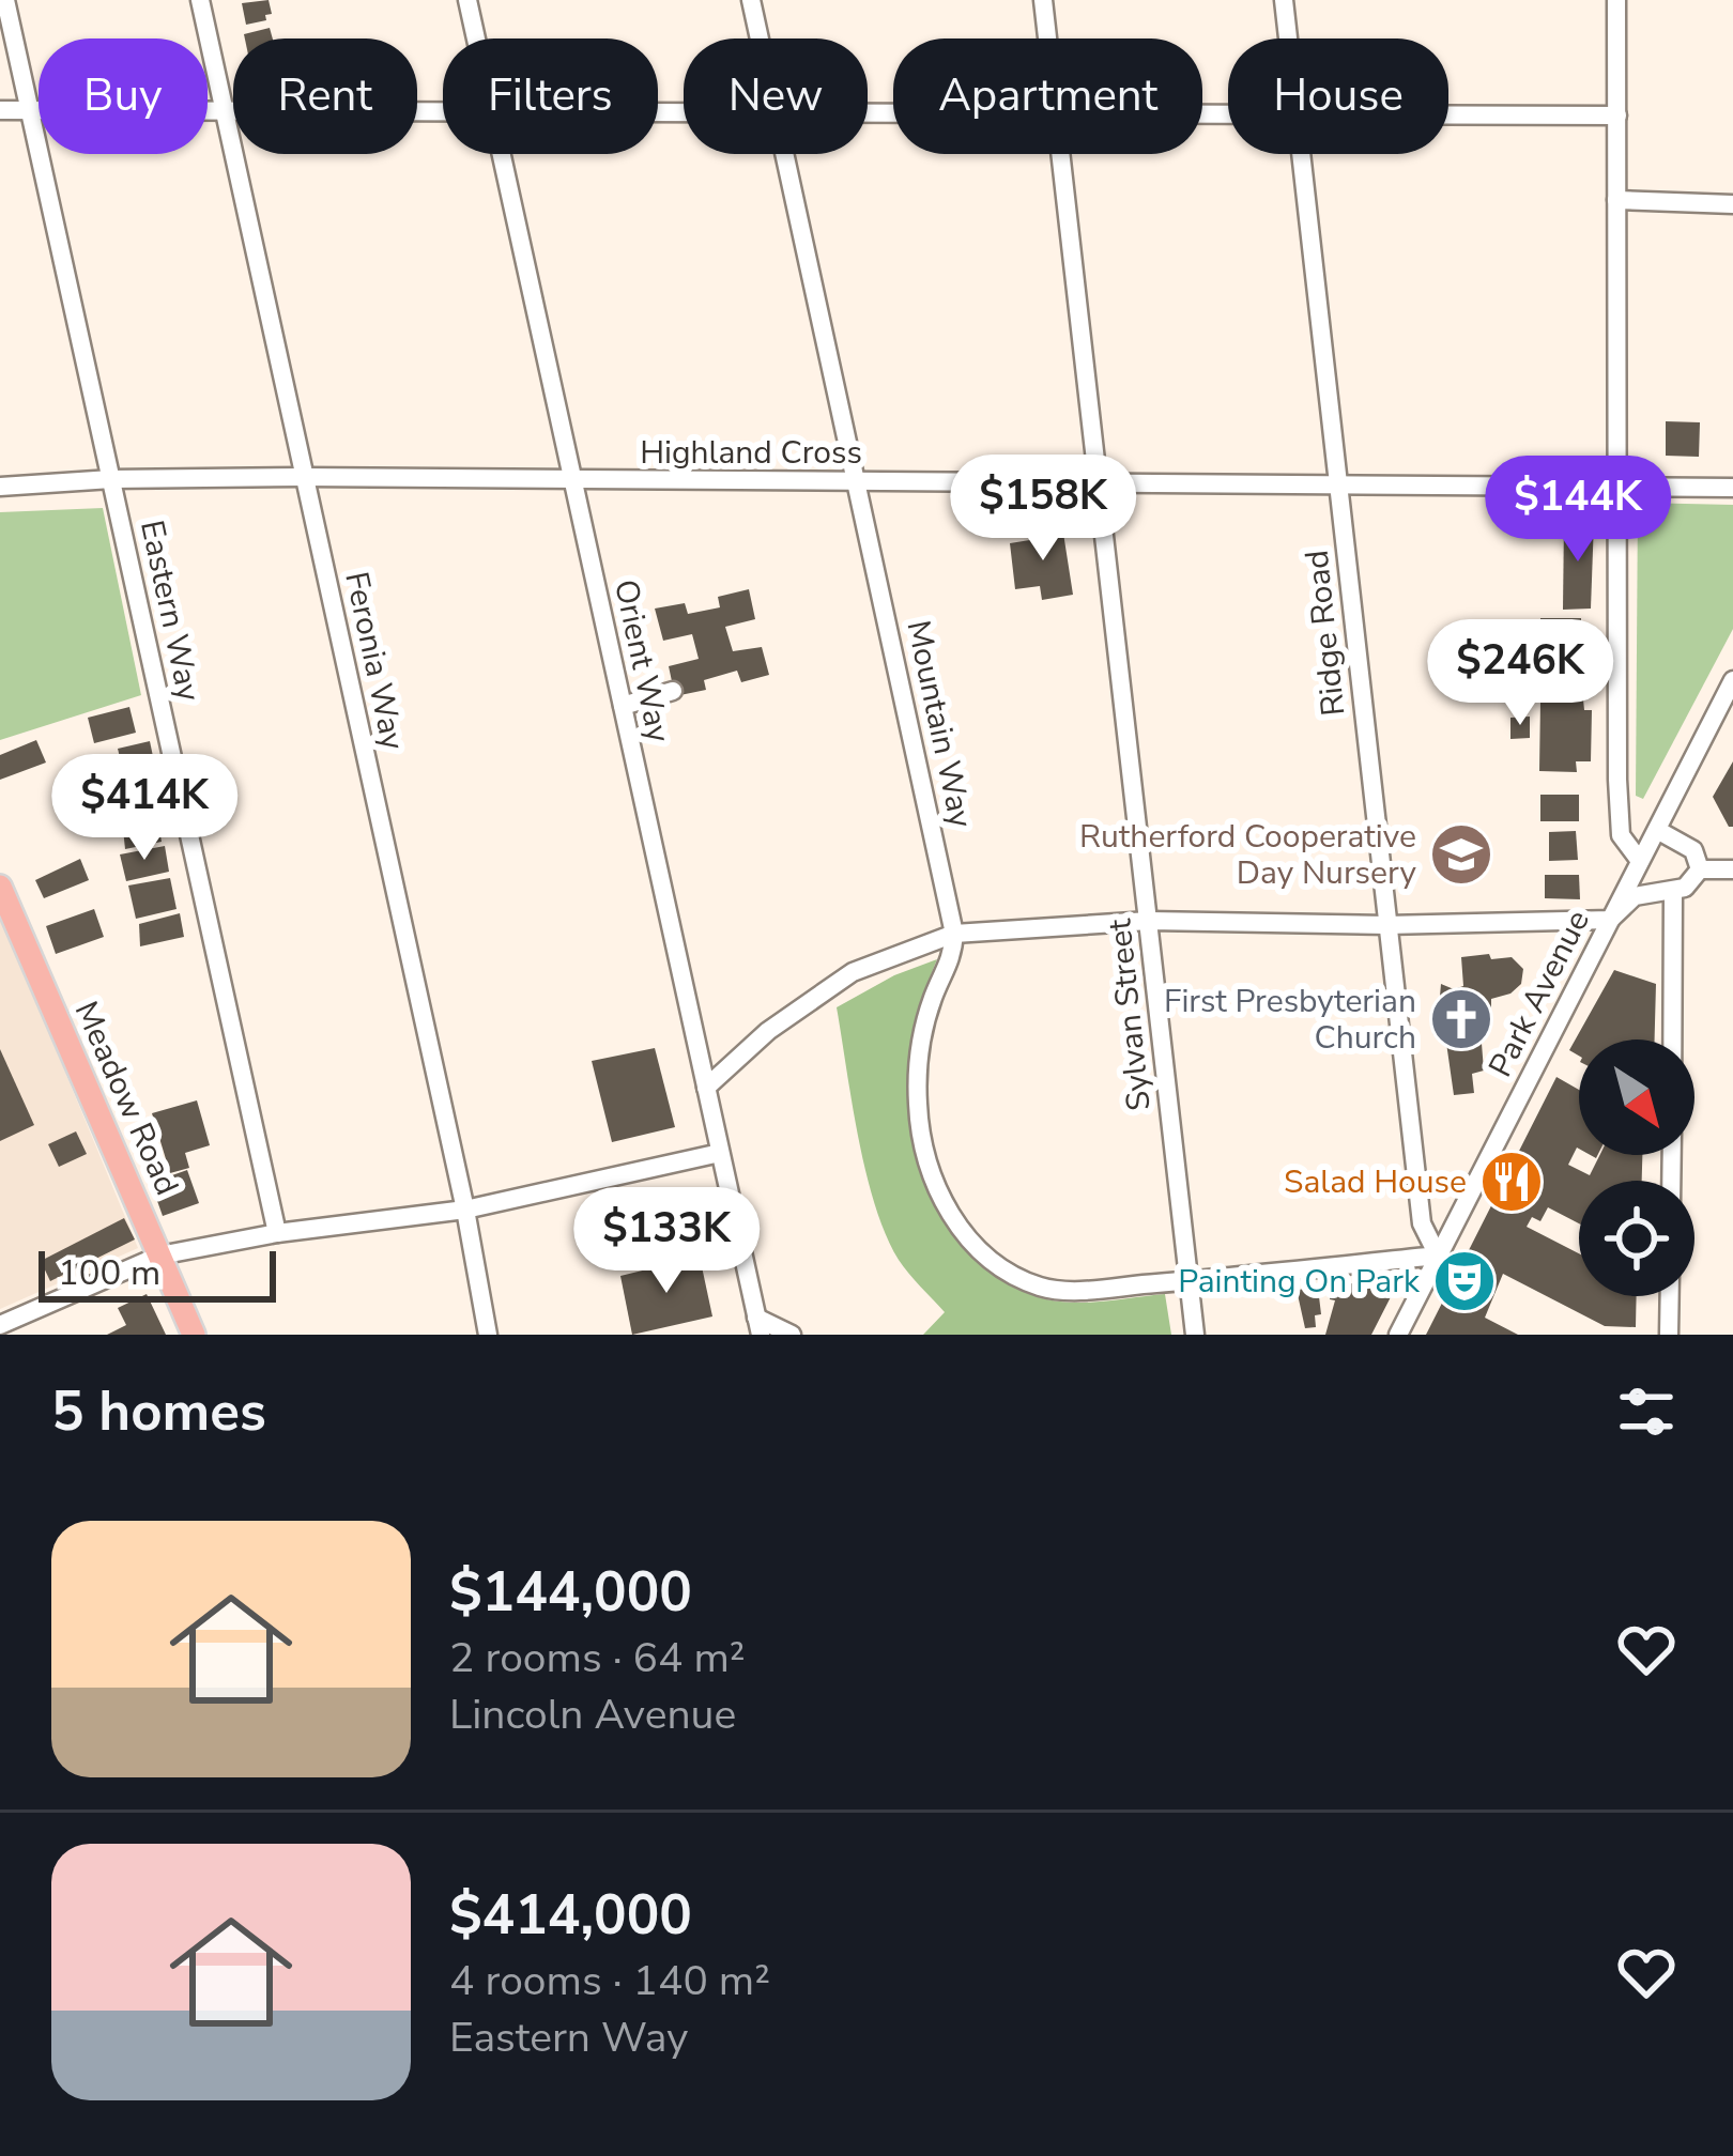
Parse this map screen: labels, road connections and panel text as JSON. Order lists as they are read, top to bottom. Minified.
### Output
{"streets":{"main road":["Meadow Road"],"street":["Highland Cross","Eastern Way","Ridge Road","Feronia Way","Orient Way","Mountain Way","Park Avenue","Sylvan Street"]},"crossings":[["Highland Cross","Eastern Way"],["Highland Cross","Ridge Road"],["Highland Cross","Feronia Way"],["Highland Cross","Orient Way"],["Highland Cross","Mountain Way"],["Highland Cross","Sylvan Street"],["Ridge Road","Park Avenue"]],"places":{"school or university":["Rutherford Cooperative Day Nursery"],"church":["First Presbyterian Church"],"restaurant":["Salad House"],"theatre":["Painting On Park"]},"scale_bar":"100 m","north":"bottom right","page":{"chip":["Buy","Rent","Filters","New","Apartment","House"],"price":["$158K","$144K","$246K","$414K","$133K"],"scale":"100 m","heading":"5 homes","list":[{"name":"$144,000","note":"2 rooms · 64 m² · Lincoln Avenue"},{"name":"$414,000","note":"4 rooms · 140 m² · Eastern Way"}]}}
